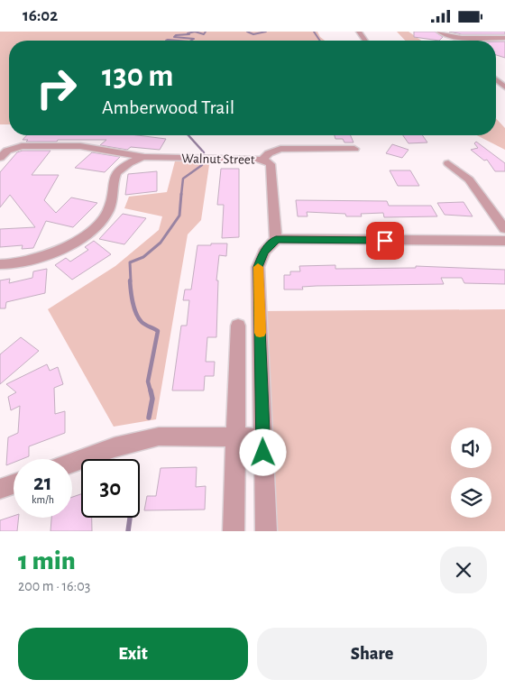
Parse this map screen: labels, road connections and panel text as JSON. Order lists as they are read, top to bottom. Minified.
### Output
{"streets":{"street":["Walnut Street"]},"page":{"status":"16:02","turn":["130 m","Amberwood Trail"],"speed":"21 km/h","limit":"30","heading":["1 min","200 m · 16:03"],"buttons":["Exit","Share"]}}
